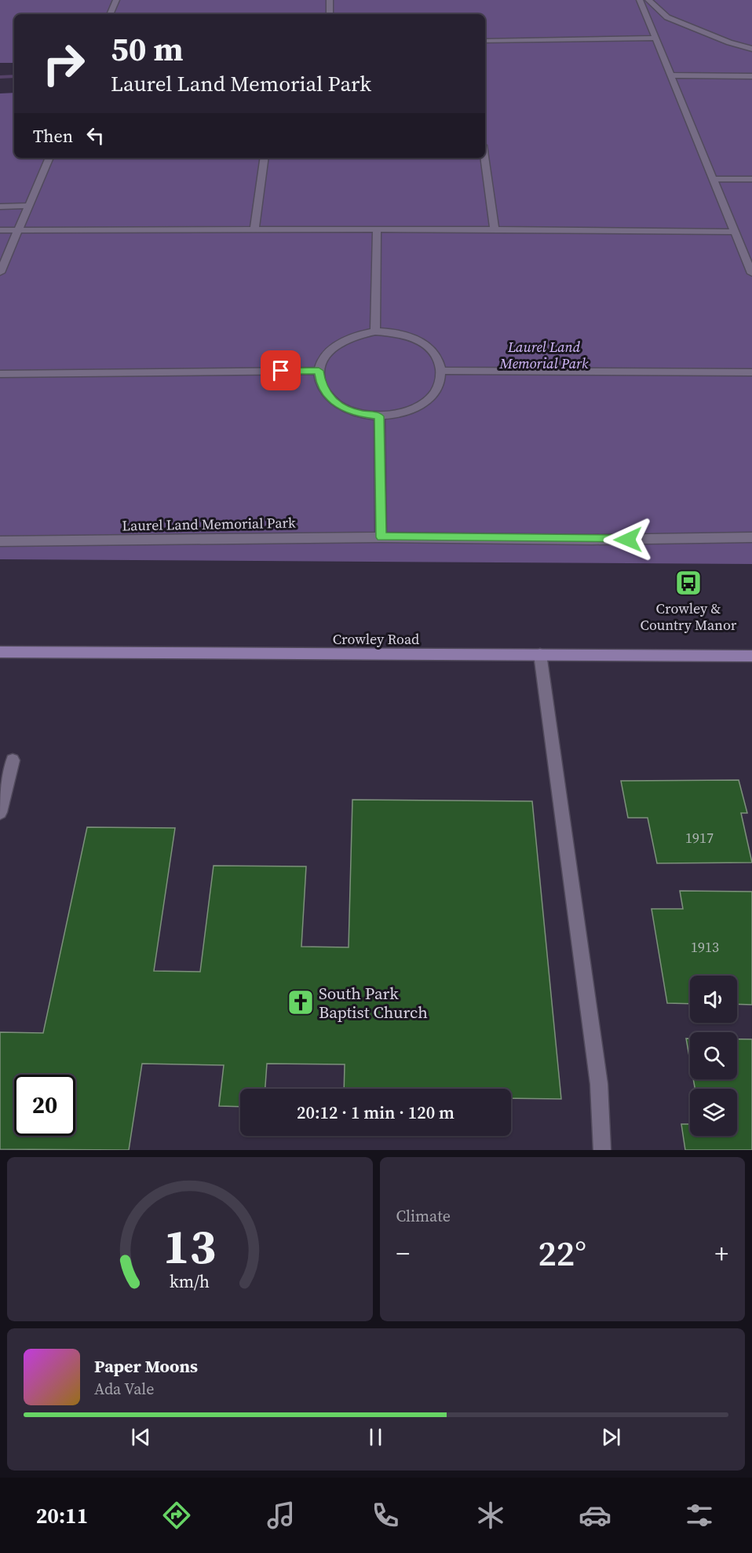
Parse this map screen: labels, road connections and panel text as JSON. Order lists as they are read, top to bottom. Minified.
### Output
{"streets":{"main road":["Crowley Road"],"lane":["Laurel Land Memorial Park"]},"parks":["Laurel Land Memorial Park"],"places":{"bus stop":["Crowley & Country Manor"],"church":["South Park Baptist Church"]},"house_numbers":["1917","1913"],"page":{"turn":["50 m","Laurel Land Memorial Park"],"then":"Then","limit":"20","trip":"20:12 · 1 min · 120 m","tile":"Climate","heat":["−","22°","+"],"song":["Paper Moons","Ada Vale"],"tabs":"20:11","gauge":["13","km/h"]}}
